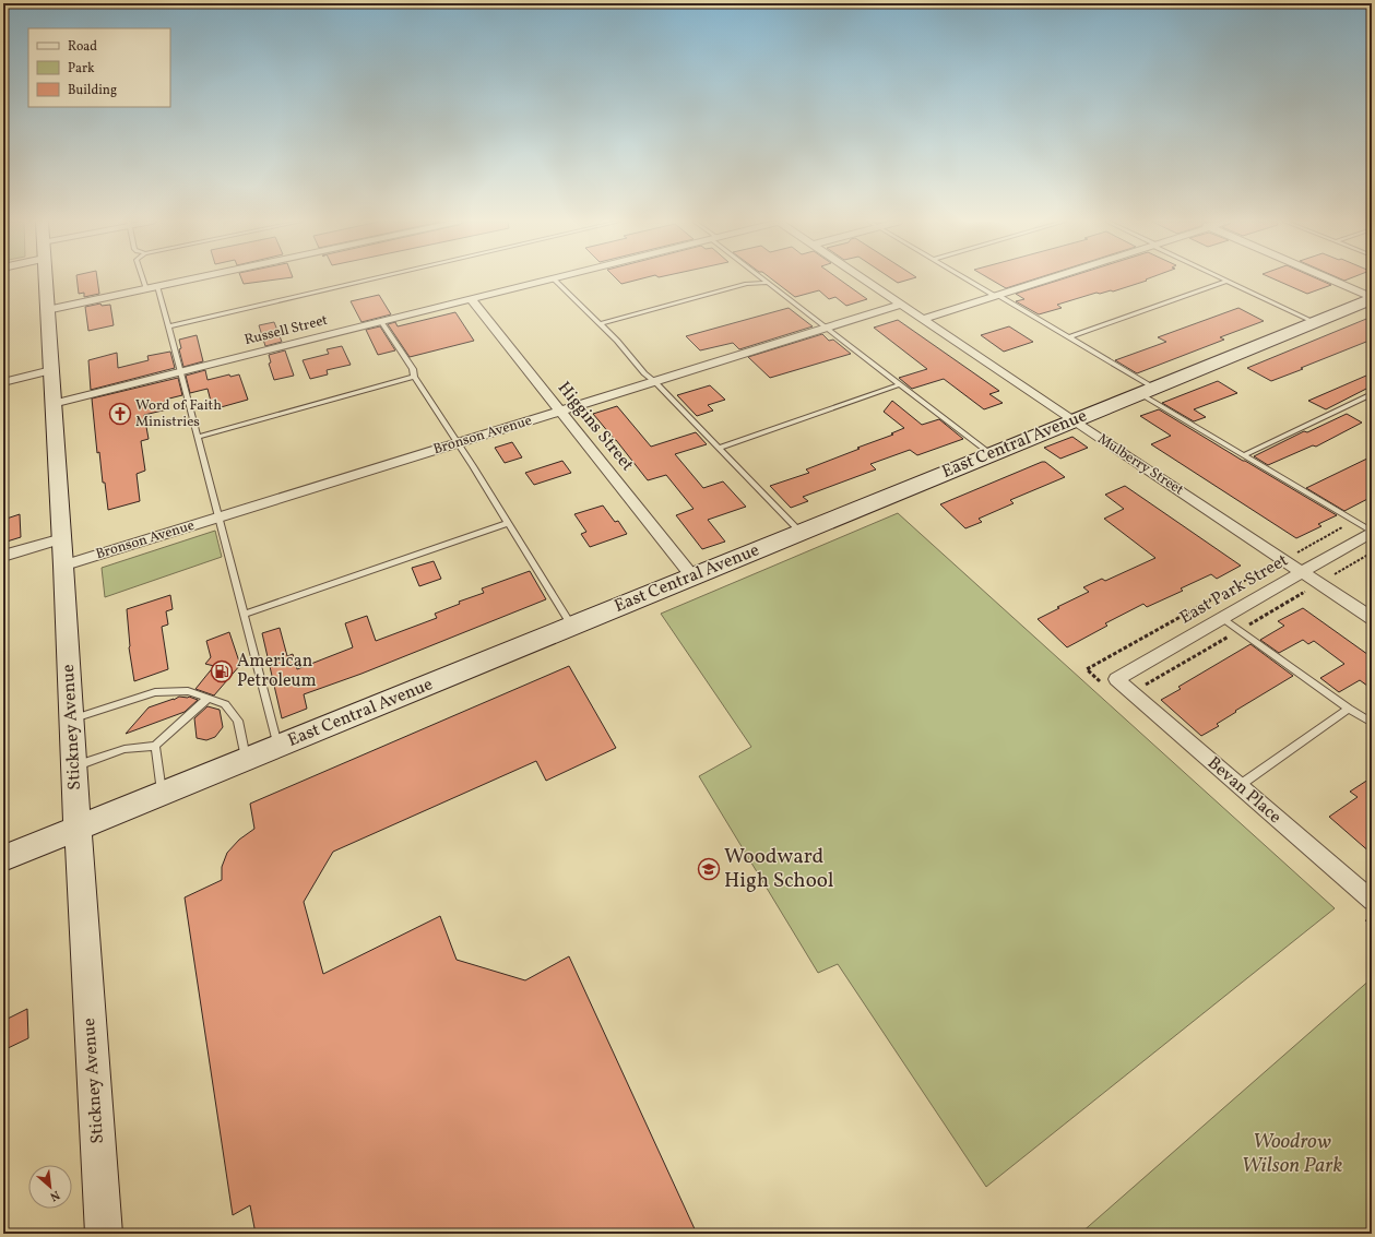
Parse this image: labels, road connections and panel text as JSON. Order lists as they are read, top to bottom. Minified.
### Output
{"streets":{"street":["Russell Street","Higgins Street","Bronson Avenue","East Central Avenue","Mulberry Street","East Park Street","Stickney Avenue","Bevan Place"]},"crossings":[["Russell Street","Higgins Street"],["Russell Street","Stickney Avenue"],["Higgins Street","Bronson Avenue"],["Higgins Street","East Central Avenue"],["Bronson Avenue","Mulberry Street"],["Bronson Avenue","Stickney Avenue"],["East Central Avenue","Mulberry Street"],["East Central Avenue","Stickney Avenue"],["Mulberry Street","East Park Street"],["East Park Street","Bevan Place"]],"parks":["Woodrow Wilson Park"],"places":{"church":["Word of Faith Ministries"],"fuel station":["American Petroleum"],"school or university":["Woodward High School"]},"legend":["Road","Park","Building"],"north":"bottom right"}
